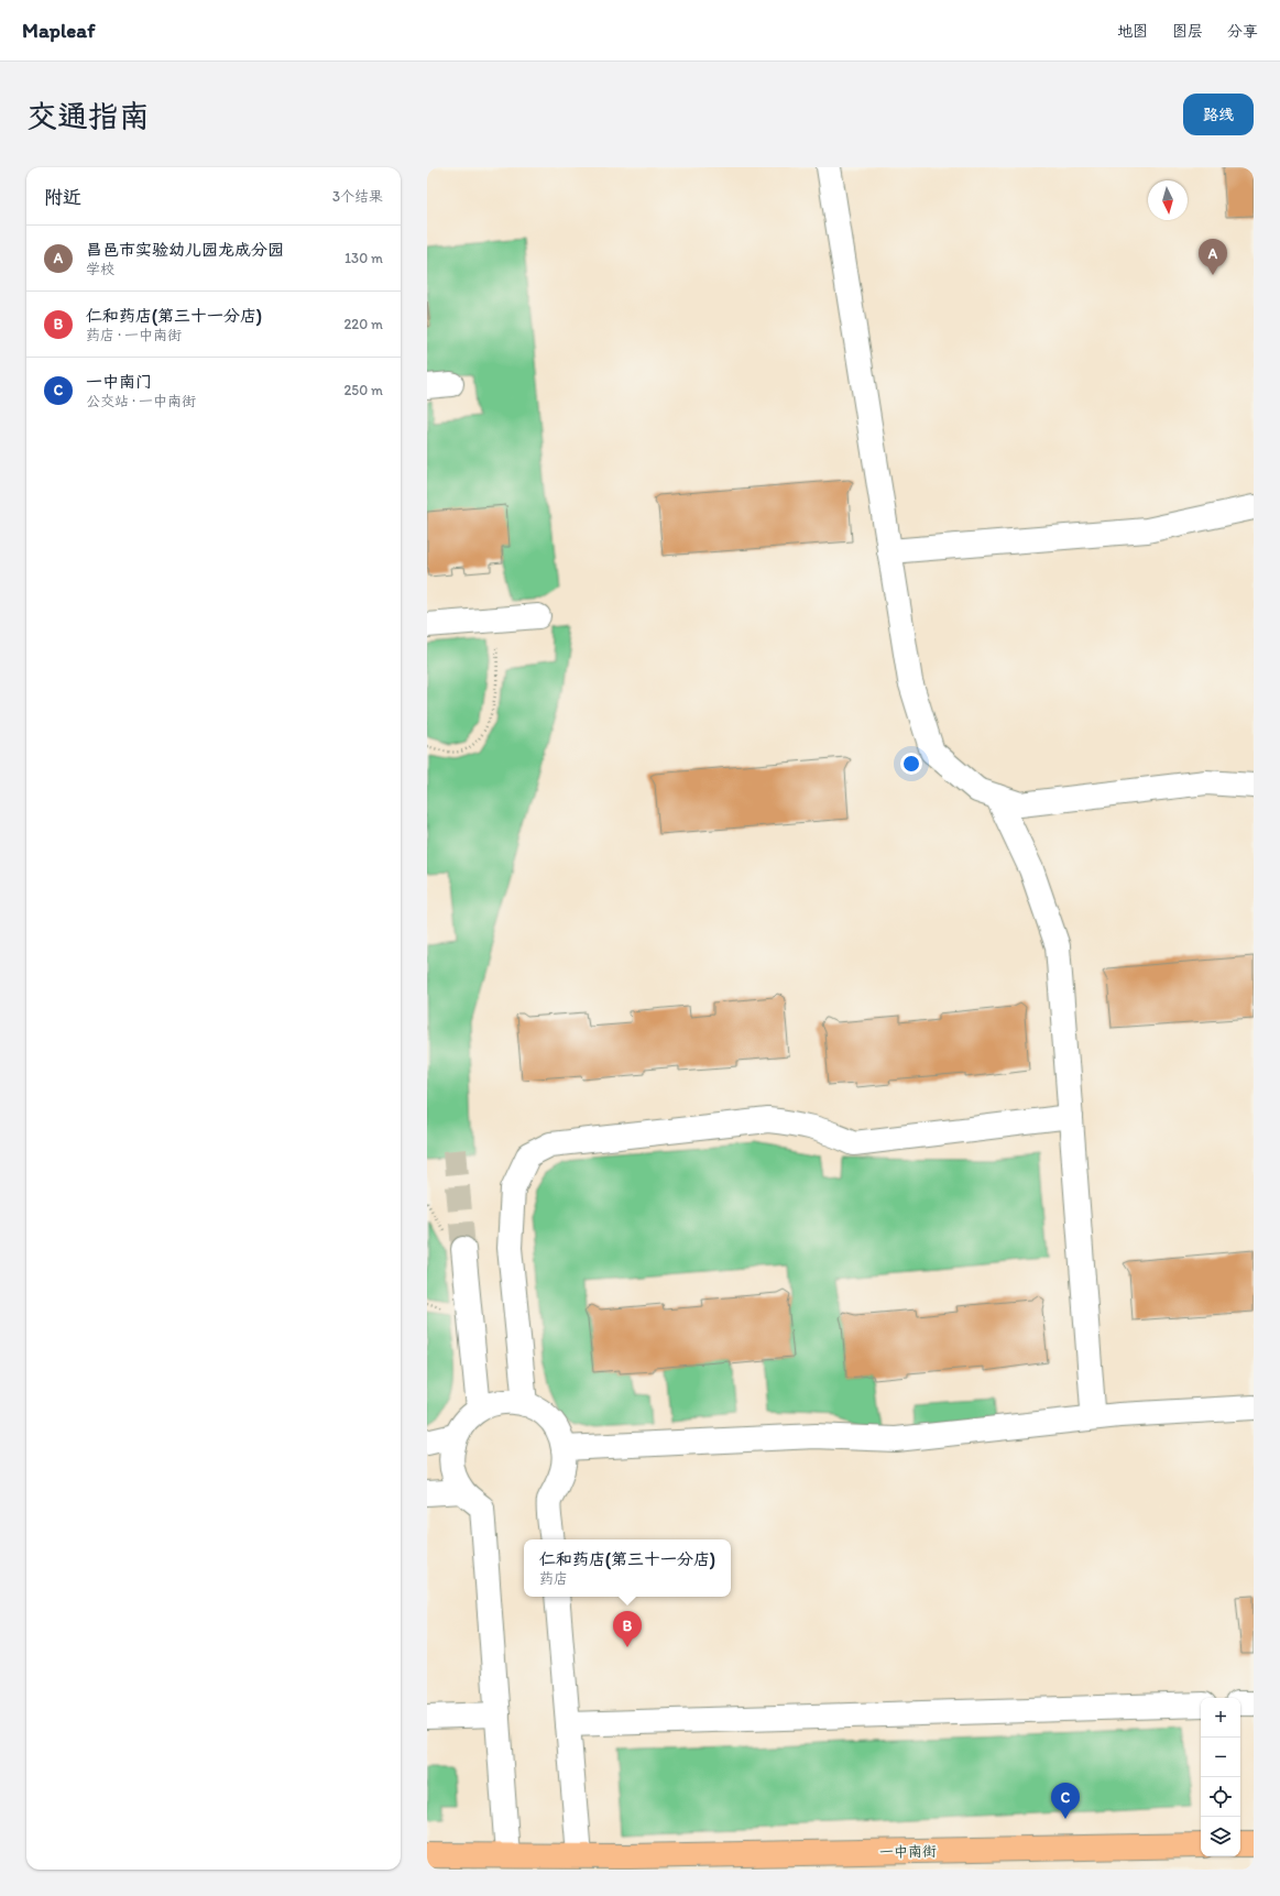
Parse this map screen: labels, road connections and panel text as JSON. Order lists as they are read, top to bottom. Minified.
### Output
{"streets":{"main road":["一中南街"]},"north":"bottom","page":{"header":"Mapleaf","nav":["地图","图层","分享"],"buttons":"路线","title":"交通指南","heading":["附近","3个结果"],"list":[{"mark":"A","name":"昌邑市实验幼儿园龙成分园","note":"学校","value":"130 m"},{"mark":"B","name":"仁和药店(第三十一分店)","note":"药店 · 一中南街","value":"220 m"},{"mark":"C","name":"一中南门","note":"公交站 · 一中南街","value":"250 m"}],"pins":["A","B","C"],"popup":["仁和药店(第三十一分店)","药店"],"map_buttons":["+","−"]}}
